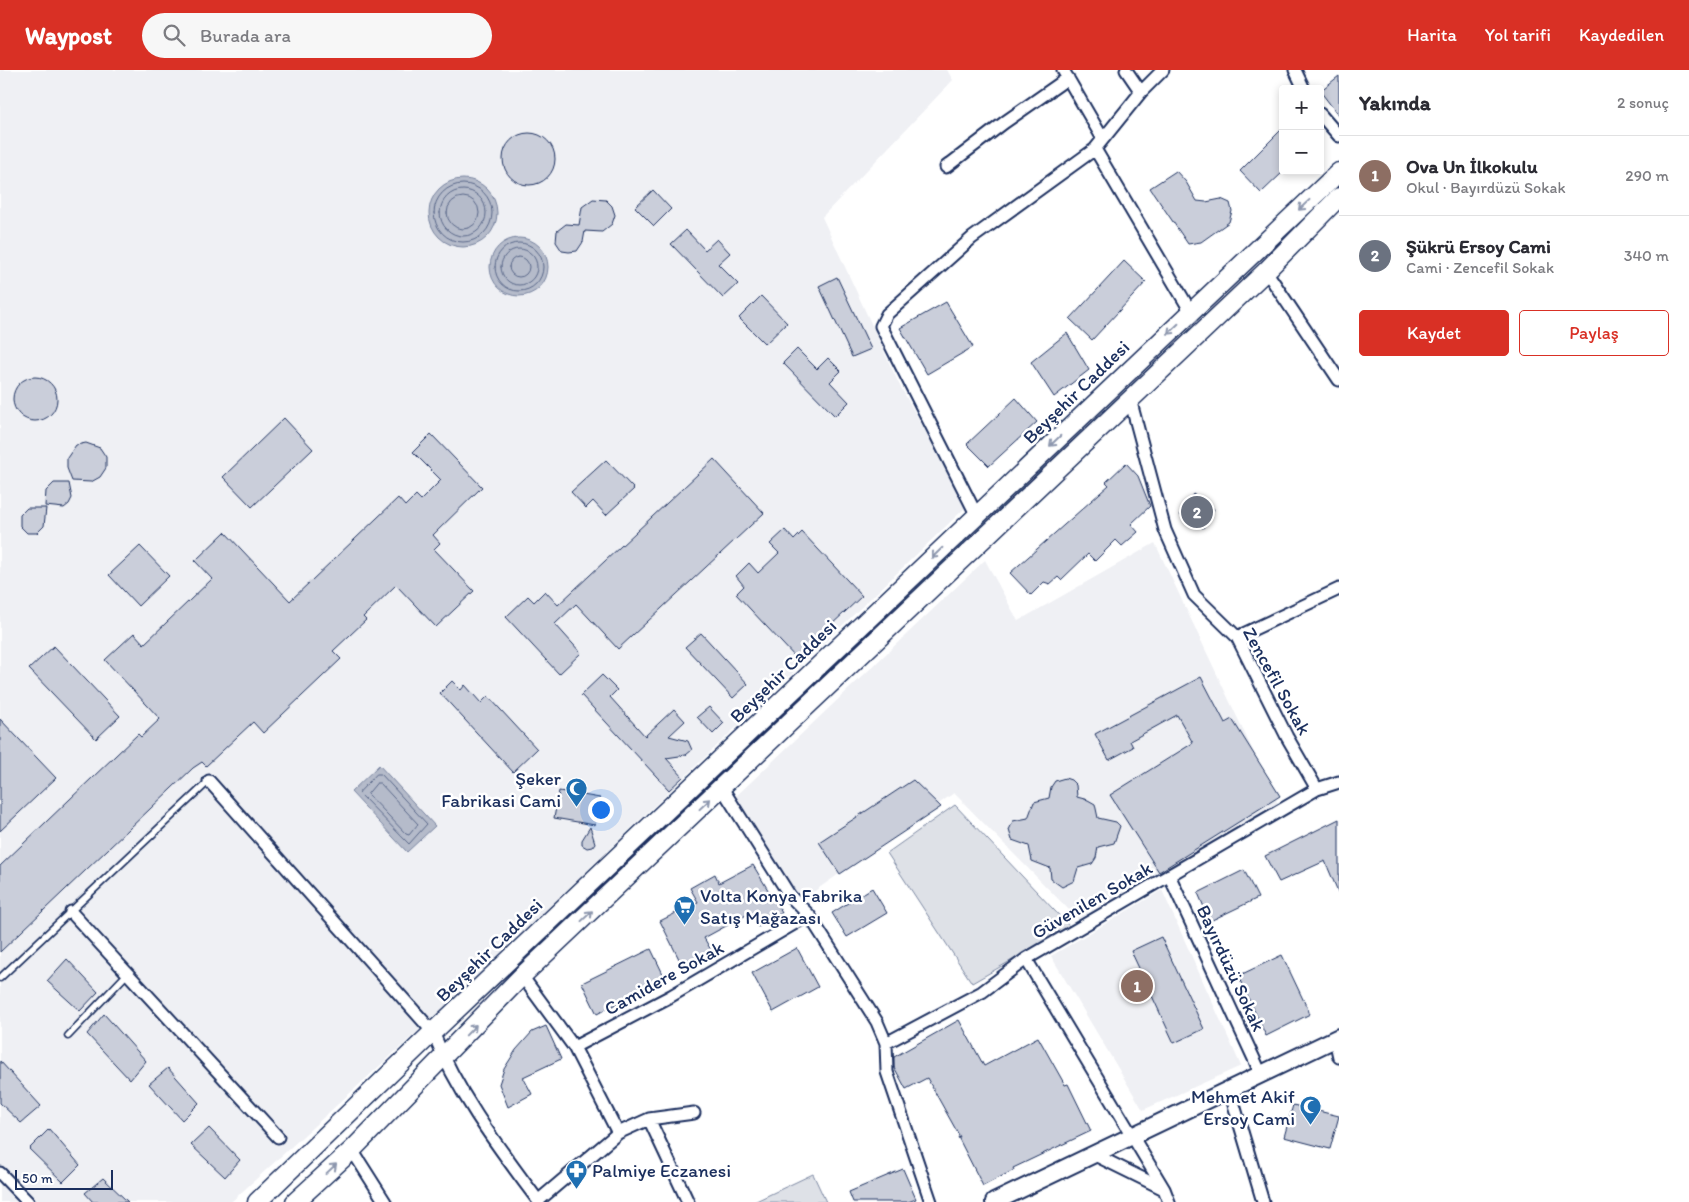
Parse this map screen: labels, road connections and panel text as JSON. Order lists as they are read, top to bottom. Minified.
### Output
{"streets":{"main road":["Beyşehir Caddesi"],"street":["Zencefil Sokak","Güvenilen Sokak","Bayırdüzü Sokak","Camidere Sokak"]},"crossings":[["Zencefil Sokak","Güvenilen Sokak"],["Güvenilen Sokak","Bayırdüzü Sokak"]],"places":{"mosque":["Şeker Fabrikasi Cami","Mehmet Akif Ersoy Cami"],"supermarket":["Volta Konya Fabrika Satış Mağazası"],"pharmacy":["Palmiye Eczanesi"]},"scale_bar":"50 m","page":{"header":"Waypost","search":"Burada ara","nav":["Harita","Yol tarifi","Kaydedilen"],"heading":["Yakında","2 sonuç"],"map_buttons":["+","−"],"list":[{"mark":"1","name":"Ova Un İlkokulu","note":"Okul · Bayırdüzü Sokak","value":"290 m"},{"mark":"2","name":"Şükrü Ersoy Cami","note":"Cami · Zencefil Sokak","value":"340 m"}],"buttons":["Kaydet","Paylaş"],"pins":["2","1"],"scale":"50 m"}}
